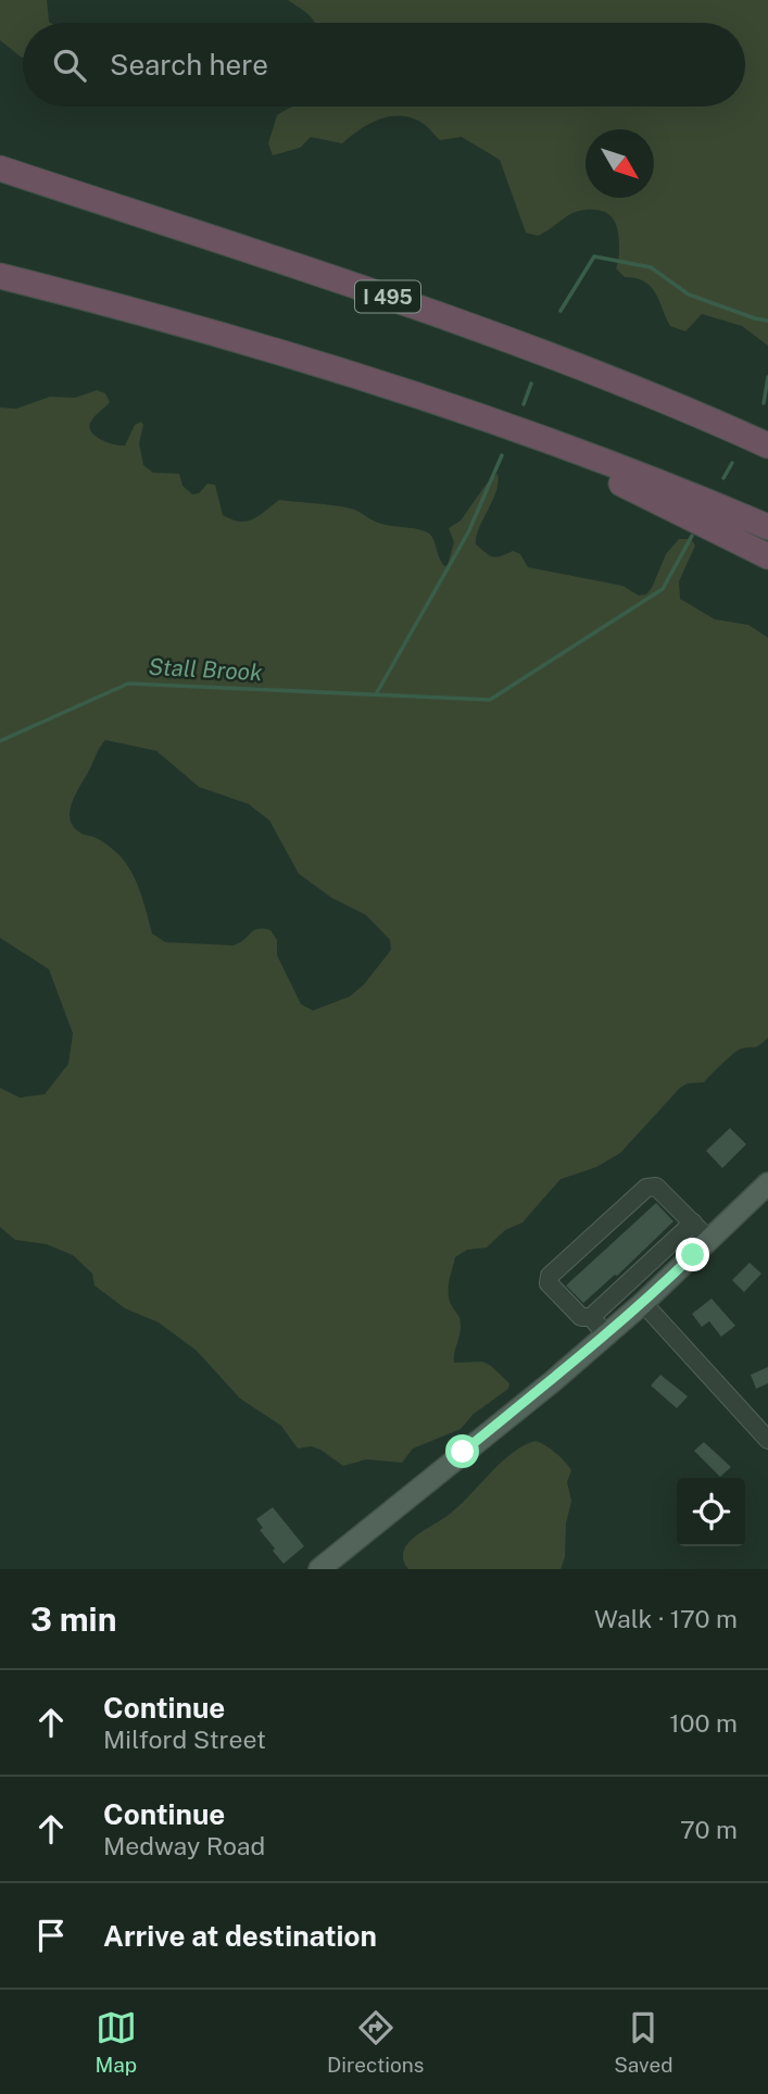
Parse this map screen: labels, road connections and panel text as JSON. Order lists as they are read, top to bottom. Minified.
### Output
{"streets":{"highway":["I 495"]},"water":["Stall Brook"],"north":"bottom right","page":{"search":"Search here","heading":["3 min","Walk · 170 m"],"list":[["Continue","Milford Street","100 m"],["Continue","Medway Road","70 m"],"Arrive at destination"],"nav":["Map","Directions","Saved"]}}
